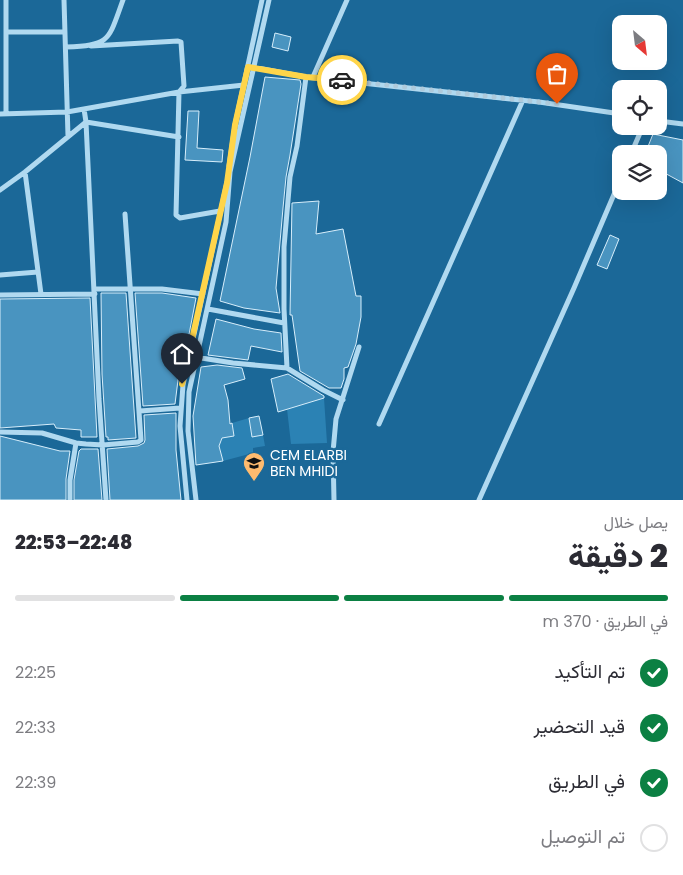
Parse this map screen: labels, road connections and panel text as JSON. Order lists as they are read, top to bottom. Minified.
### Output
{"places":{"school or university":["CEM ELARBI BEN MHIDI"]},"north":"bottom right","page":{"heading":["2 دقيقة","يصل خلال","22:48–22:53"],"bar":"في الطريق · 370 m","list":[["تم التأكيد","22:25"],["قيد التحضير","22:33"],["في الطريق","22:39"],"تم التوصيل"]}}
